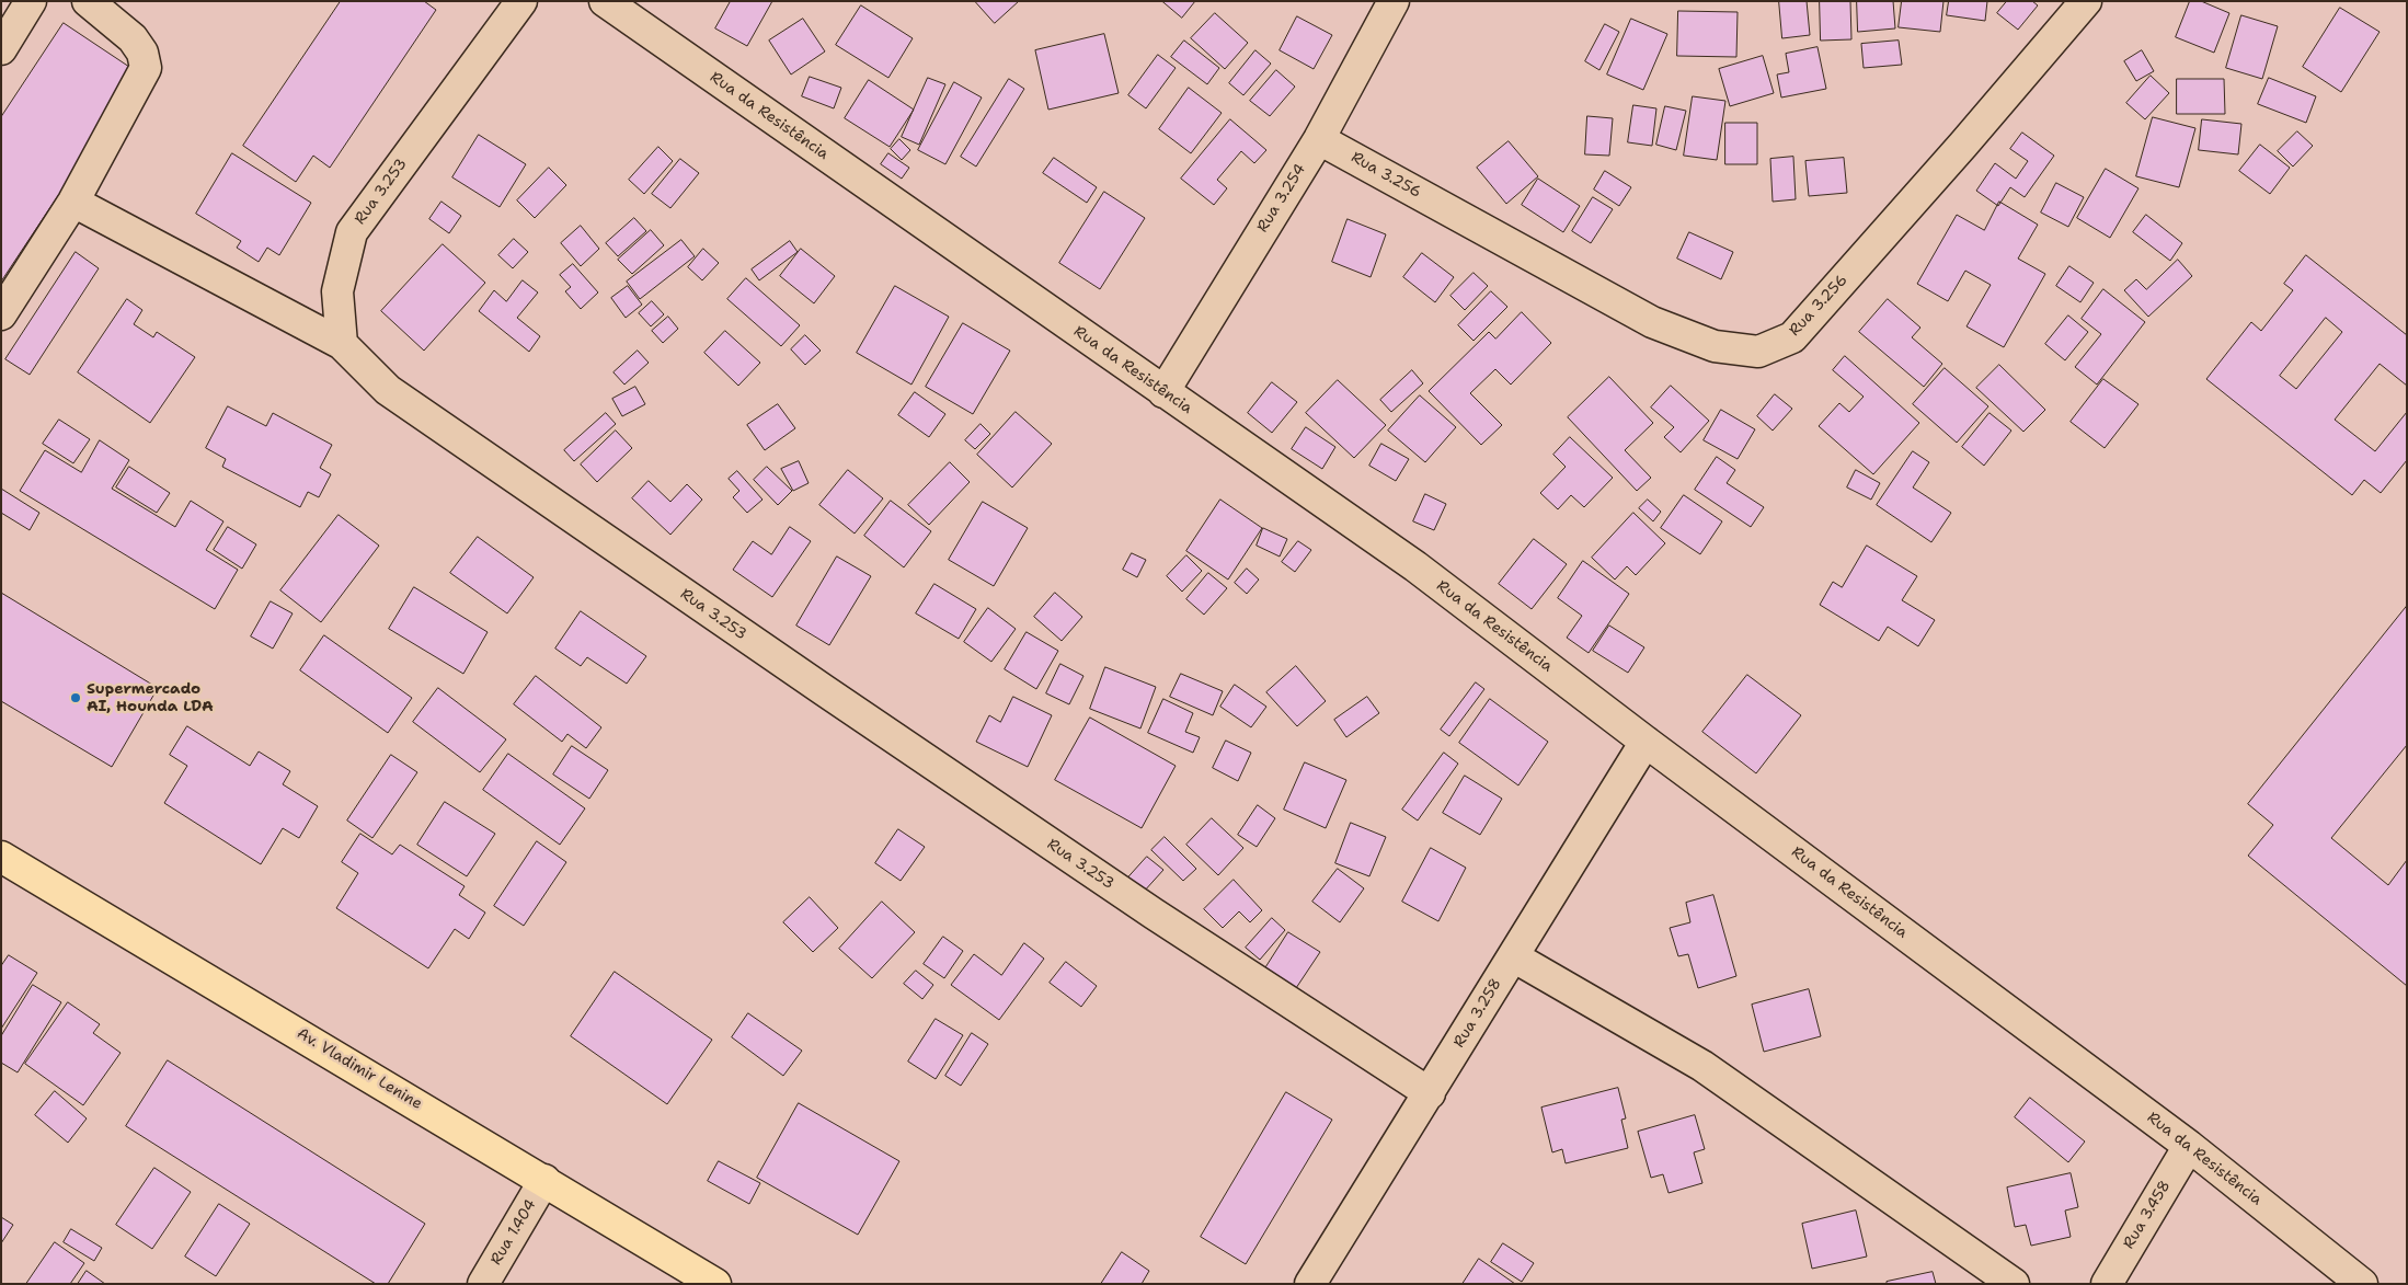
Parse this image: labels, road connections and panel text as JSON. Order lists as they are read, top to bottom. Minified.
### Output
{"streets":{"main road":["Av. Vladimir Lenine"],"street":["Rua da Resistência","Rua 3.256","Rua 3.253","Rua 3.254","Rua 3.258","Rua 3.458","Rua 1.404"]},"crossings":[["Rua da Resistência","Rua 3.254"],["Rua da Resistência","Rua 3.258"],["Rua da Resistência","Rua 3.458"],["Rua 3.256","Rua 3.254"],["Rua 3.253","Rua 3.258"],["Av. Vladimir Lenine","Rua 1.404"]],"places":["Supermercado AI, Hounda LDA"]}
